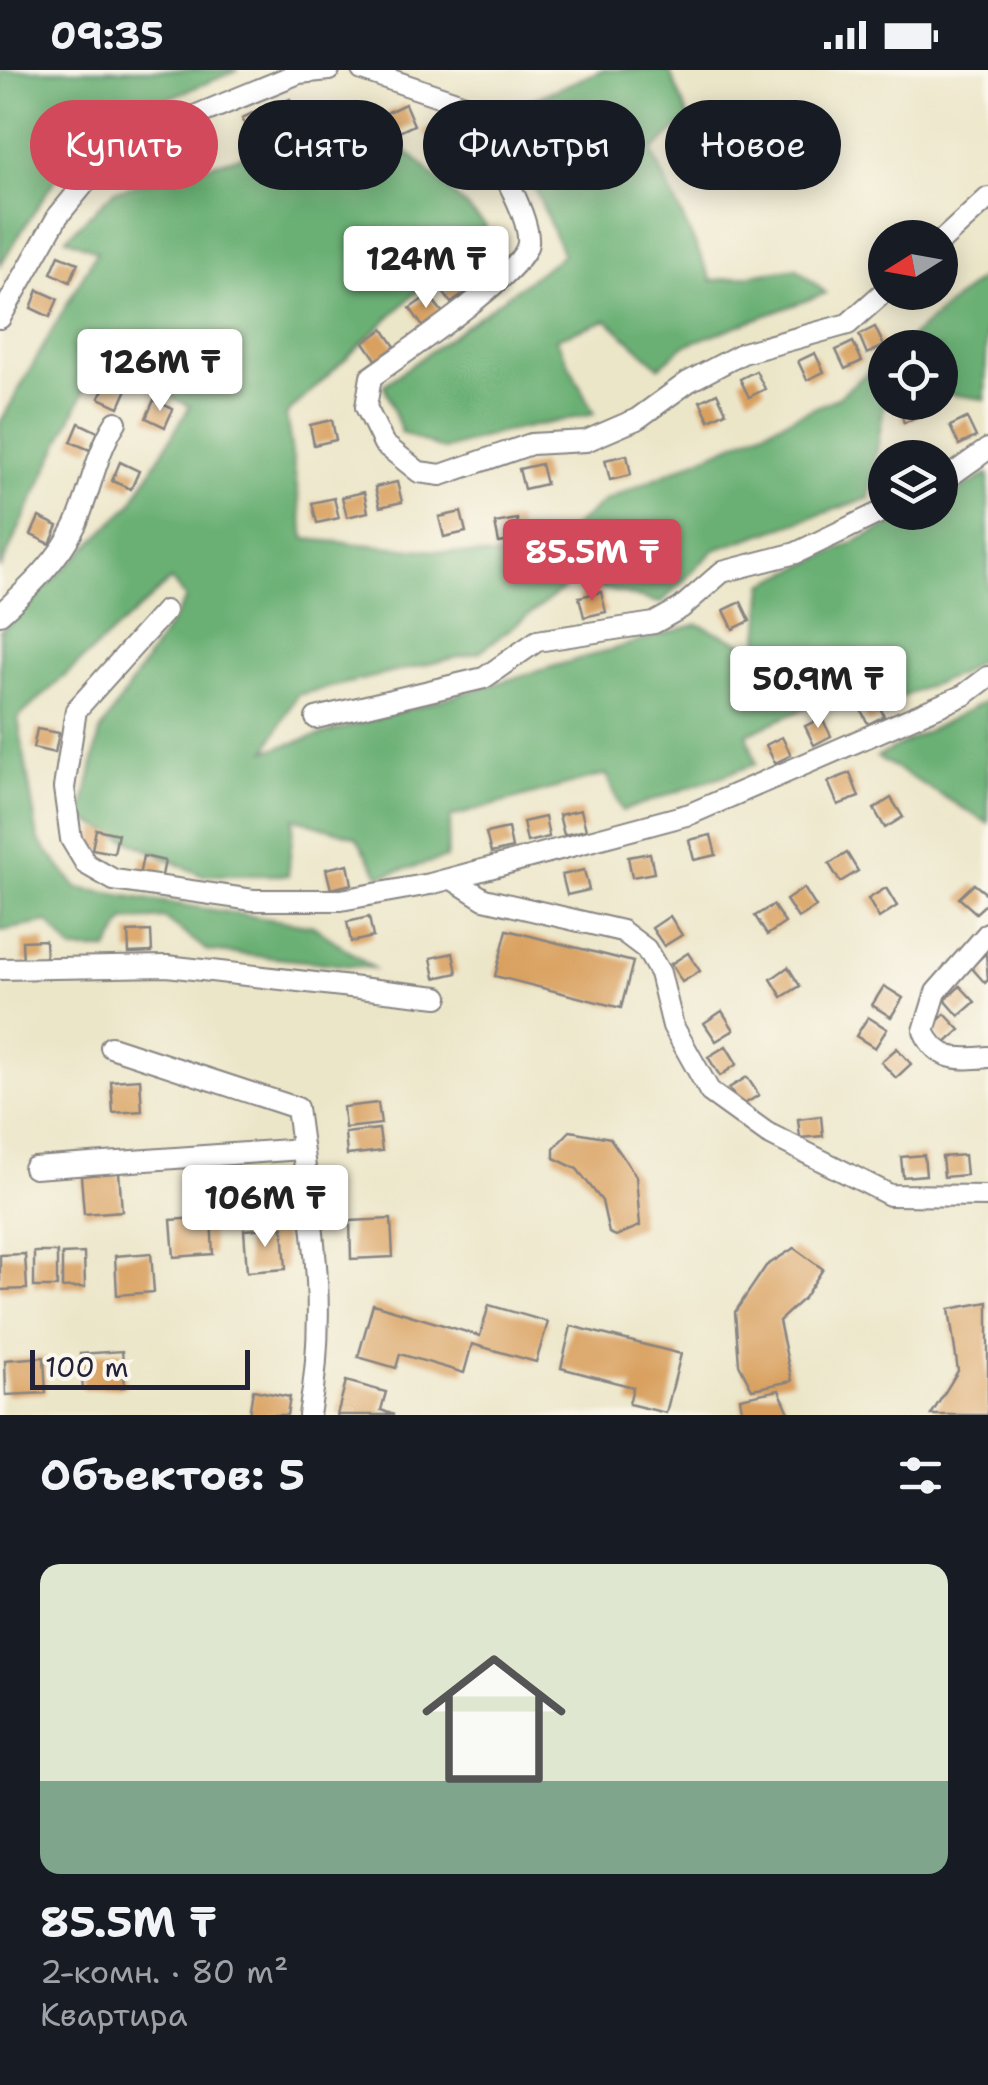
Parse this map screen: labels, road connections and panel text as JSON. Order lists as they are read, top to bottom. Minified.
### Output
{"scale_bar":"100 m","north":"left","page":{"status":"09:35","chip":["Купить","Снять","Фильтры","Новое"],"price":["124M ₸","126M ₸","85.5M ₸","50.9M ₸","106M ₸"],"scale":"100 m","heading":"Объектов: 5","list":[{"name":"85.5M ₸","note":"2-комн. · 80 m² · Квартира"}]}}
